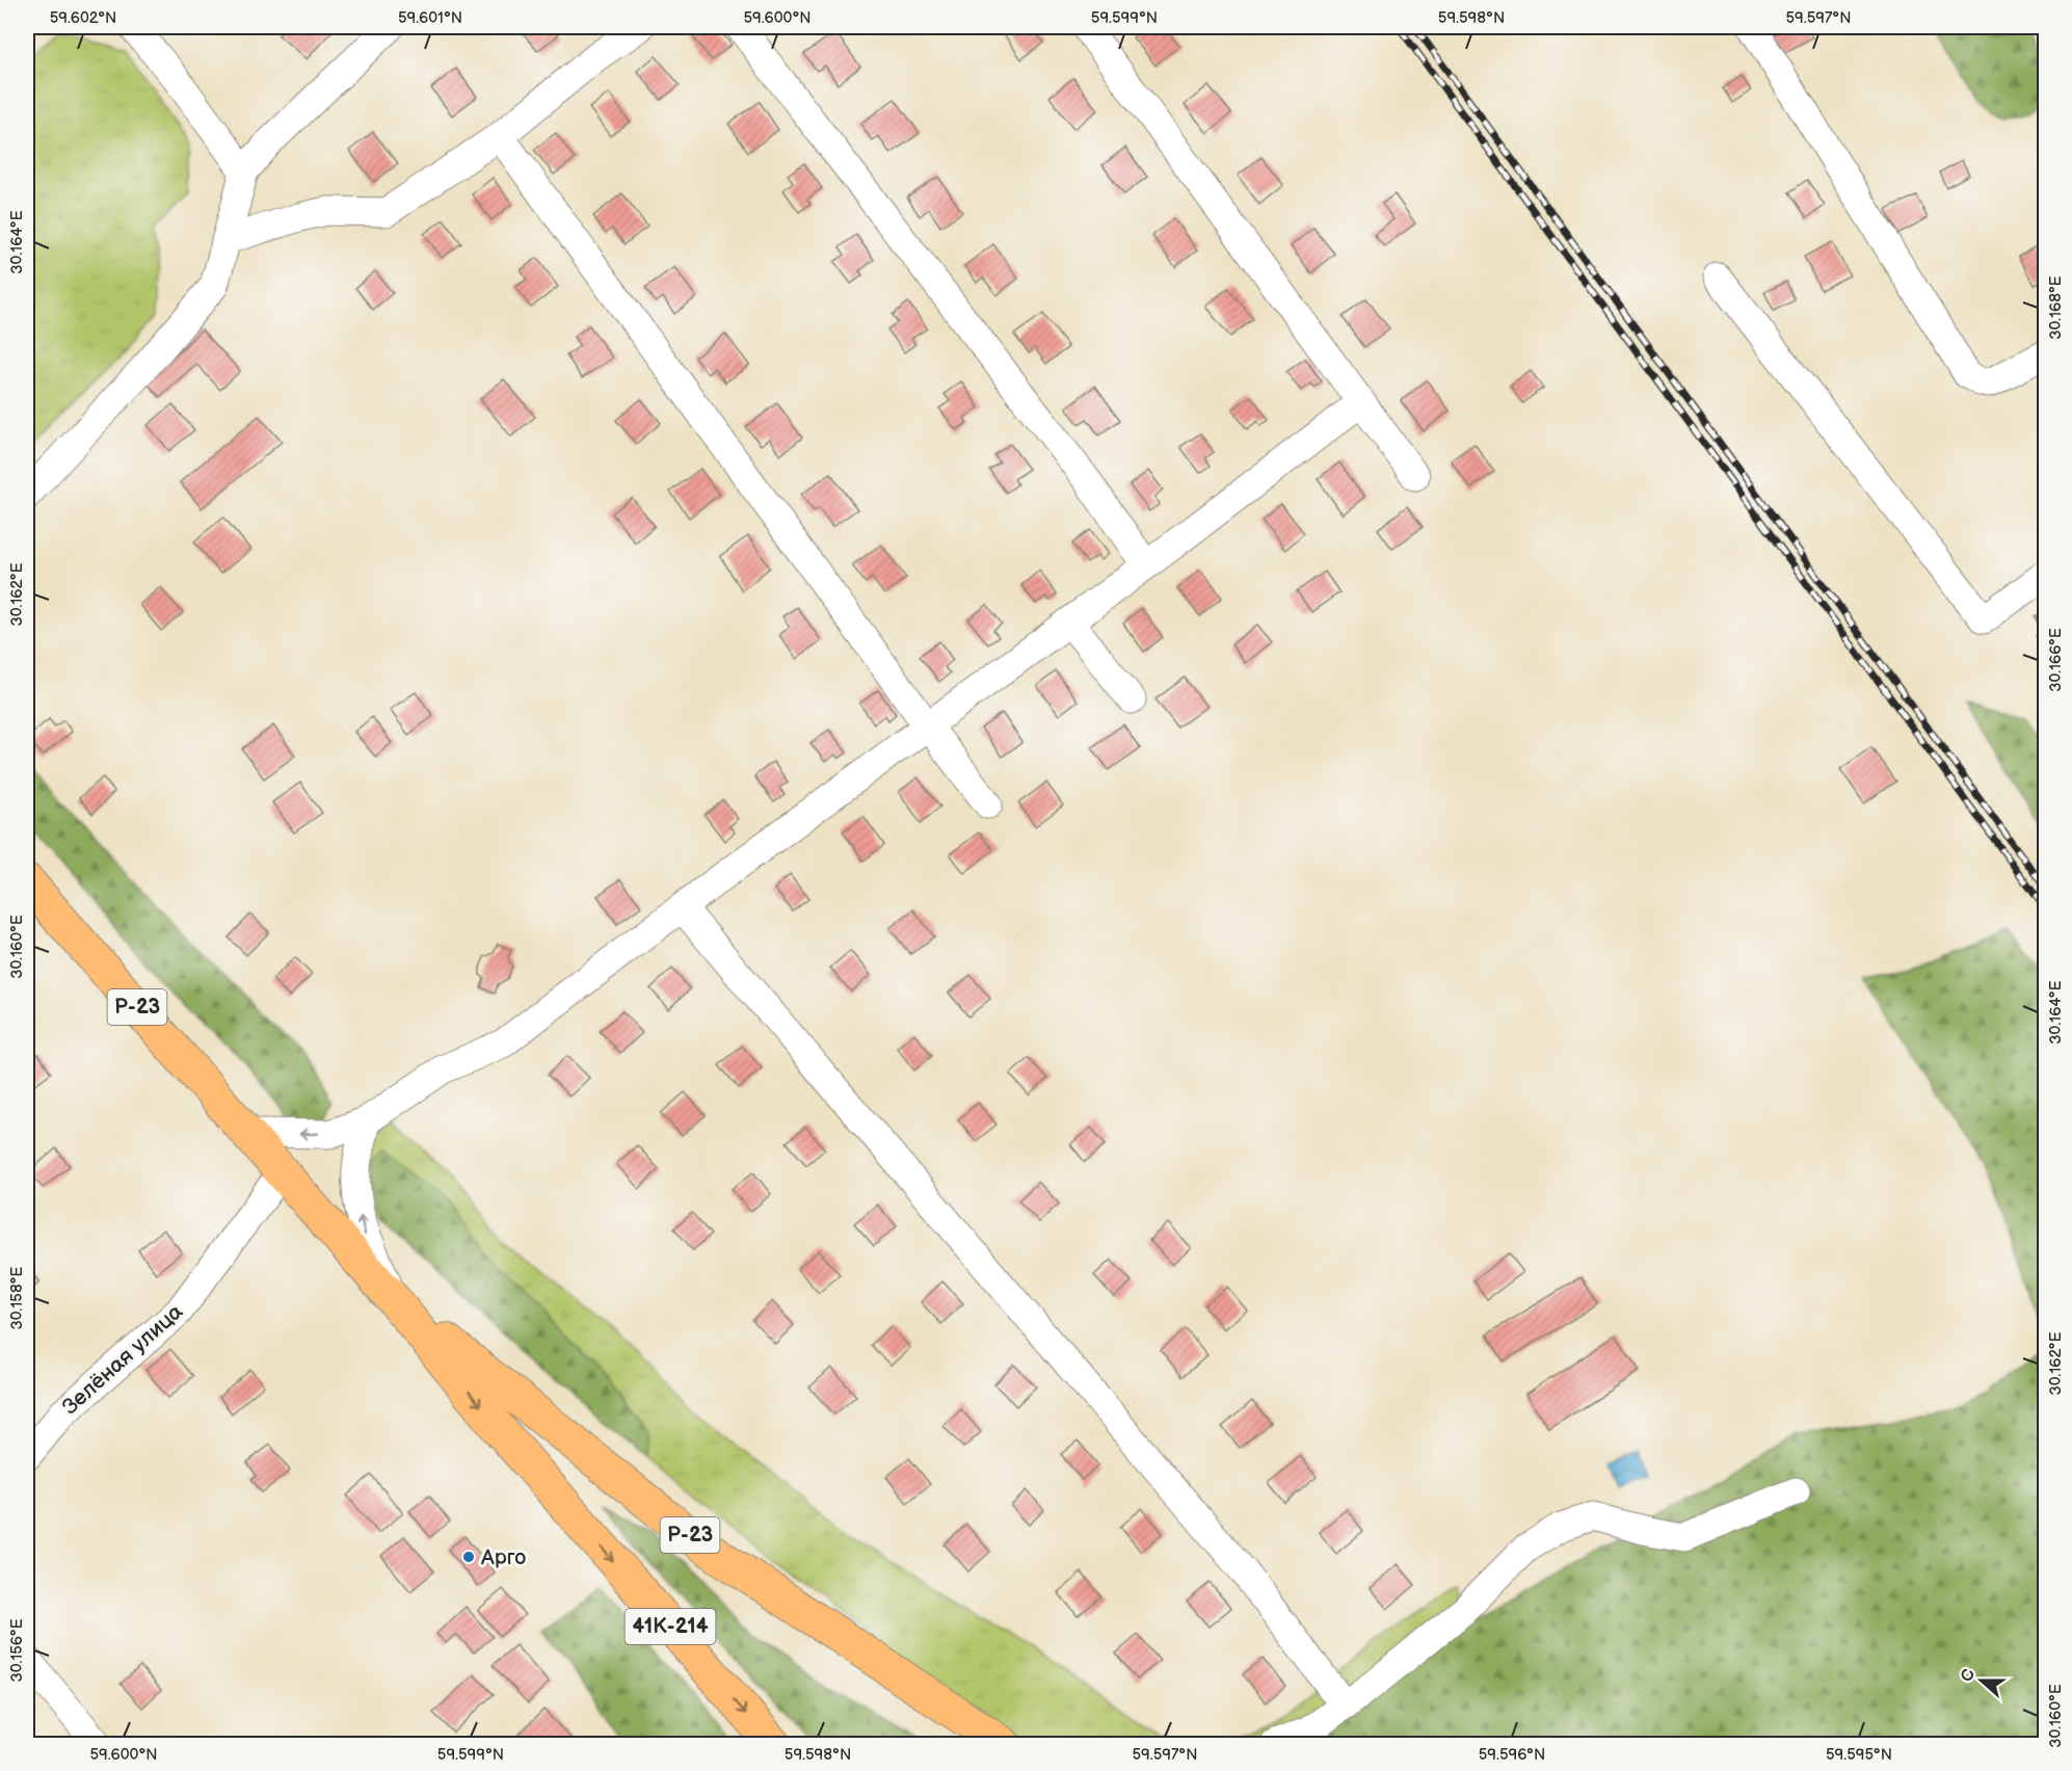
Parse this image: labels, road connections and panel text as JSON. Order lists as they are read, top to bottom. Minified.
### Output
{"streets":{"main road":["Р-23","41К-214"],"street":["Зелёная улица"]},"crossings":[["Р-23","Зелёная улица"],["Р-23","41К-214"]],"places":["Арго"],"north":"left","coordinates":["59.602°N","59.601°N","59.600°N","59.599°N","59.598°N","59.597°N","30.164°E","30.168°E","30.162°E","30.166°E","30.160°E","30.158°E","30.156°E","59.596°N","59.595°N"]}
